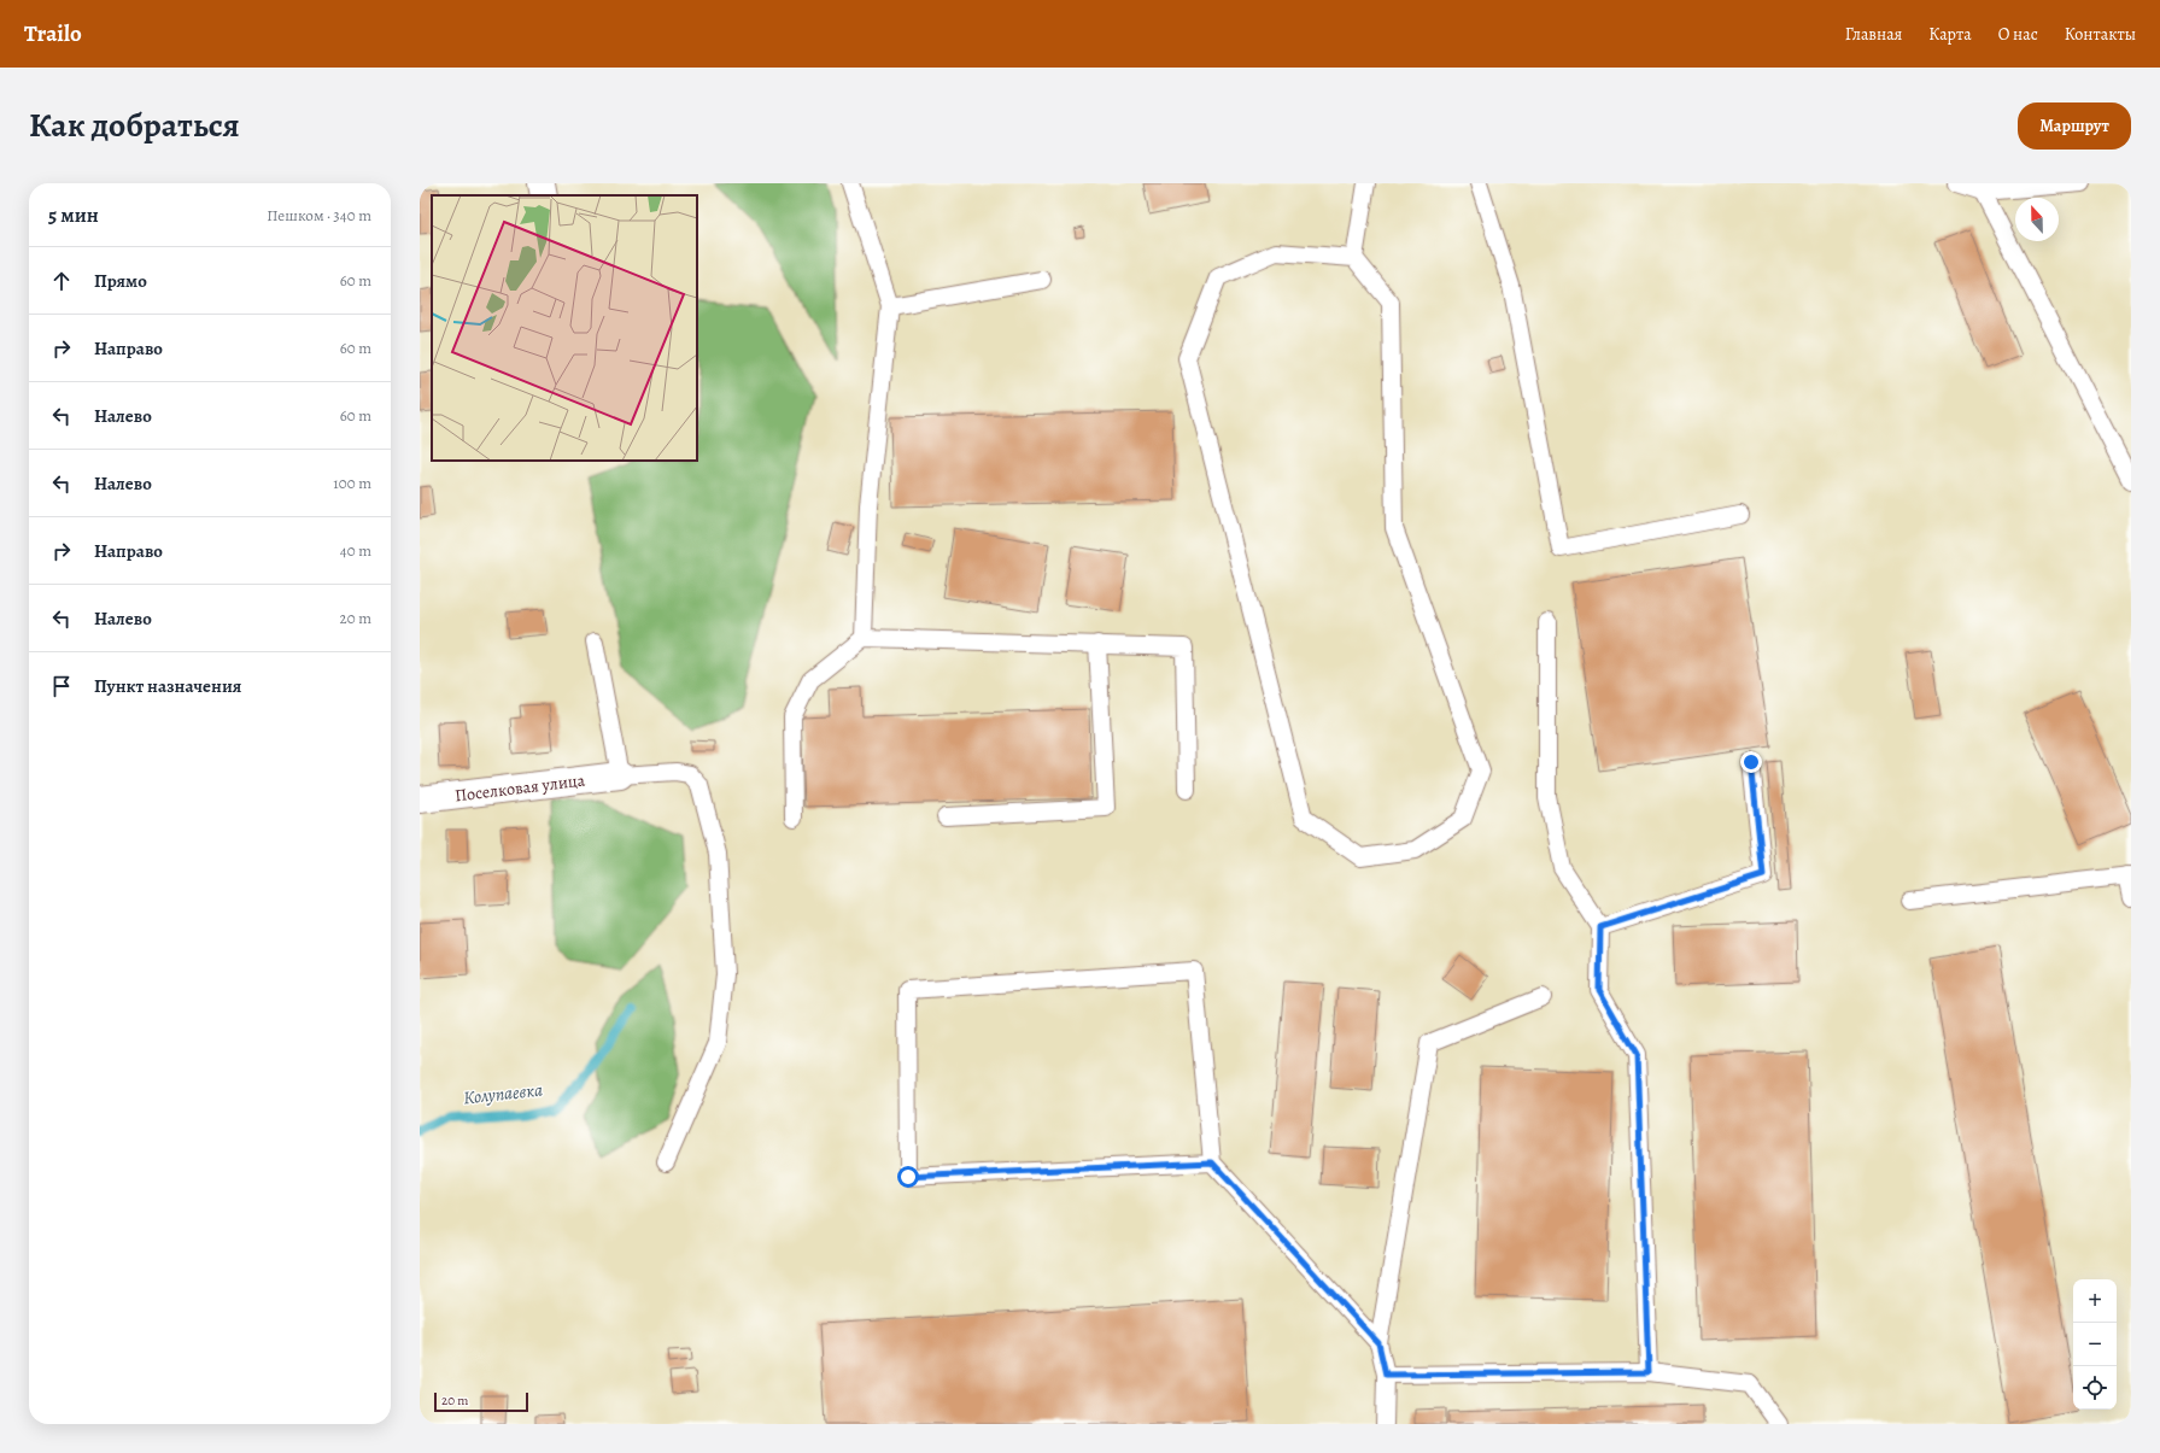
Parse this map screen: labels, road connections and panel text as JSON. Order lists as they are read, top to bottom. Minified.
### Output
{"streets":{"street":["Поселковая улица"]},"water":["Колупаевка"],"scale_bar":"20 m","north":"top","page":{"header":"Trailo","nav":["Главная","Карта","О нас","Контакты"],"title":"Как добраться","buttons":"Маршрут","heading":["5 мин","Пешком · 340 m"],"list":[["Прямо","60 m"],["Направо","60 m"],["Налево","60 m"],["Налево","100 m"],["Направо","40 m"],["Налево","20 m"],"Пункт назначения"],"map_buttons":["+","−"],"scale":"20 m"}}
